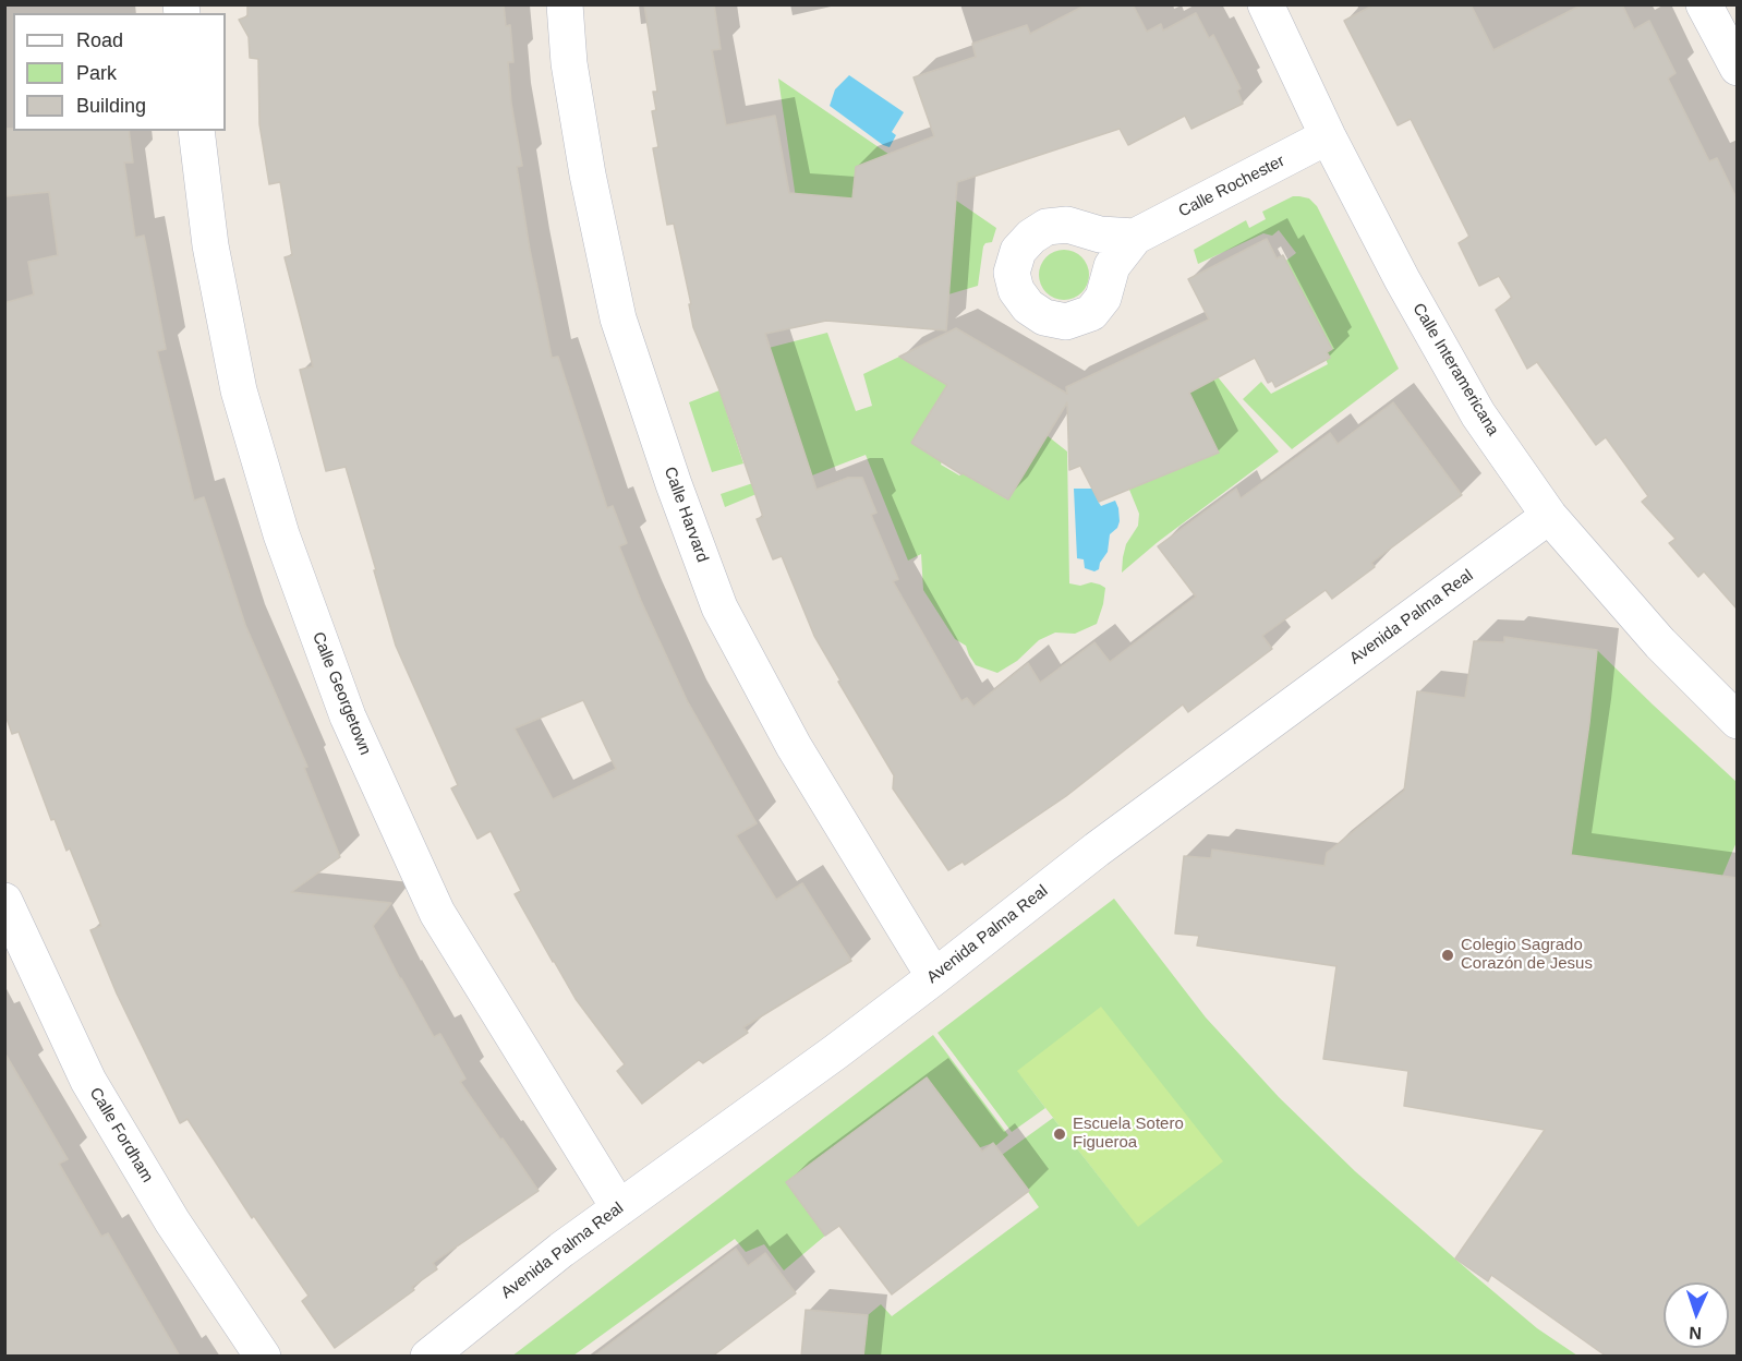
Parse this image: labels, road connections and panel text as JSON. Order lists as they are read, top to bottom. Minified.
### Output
{"streets":{"street":["Calle Rochester","Calle Interamericana","Calle Harvard","Avenida Palma Real","Calle Georgetown","Calle Fordham"]},"crossings":[["Calle Rochester","Calle Interamericana"],["Calle Interamericana","Avenida Palma Real"],["Calle Harvard","Avenida Palma Real"],["Avenida Palma Real","Calle Georgetown"]],"places":["Colegio Sagrado Corazón de Jesus","Escuela Sotero Figueroa"],"legend":["Road","Park","Building"],"north":"bottom"}
